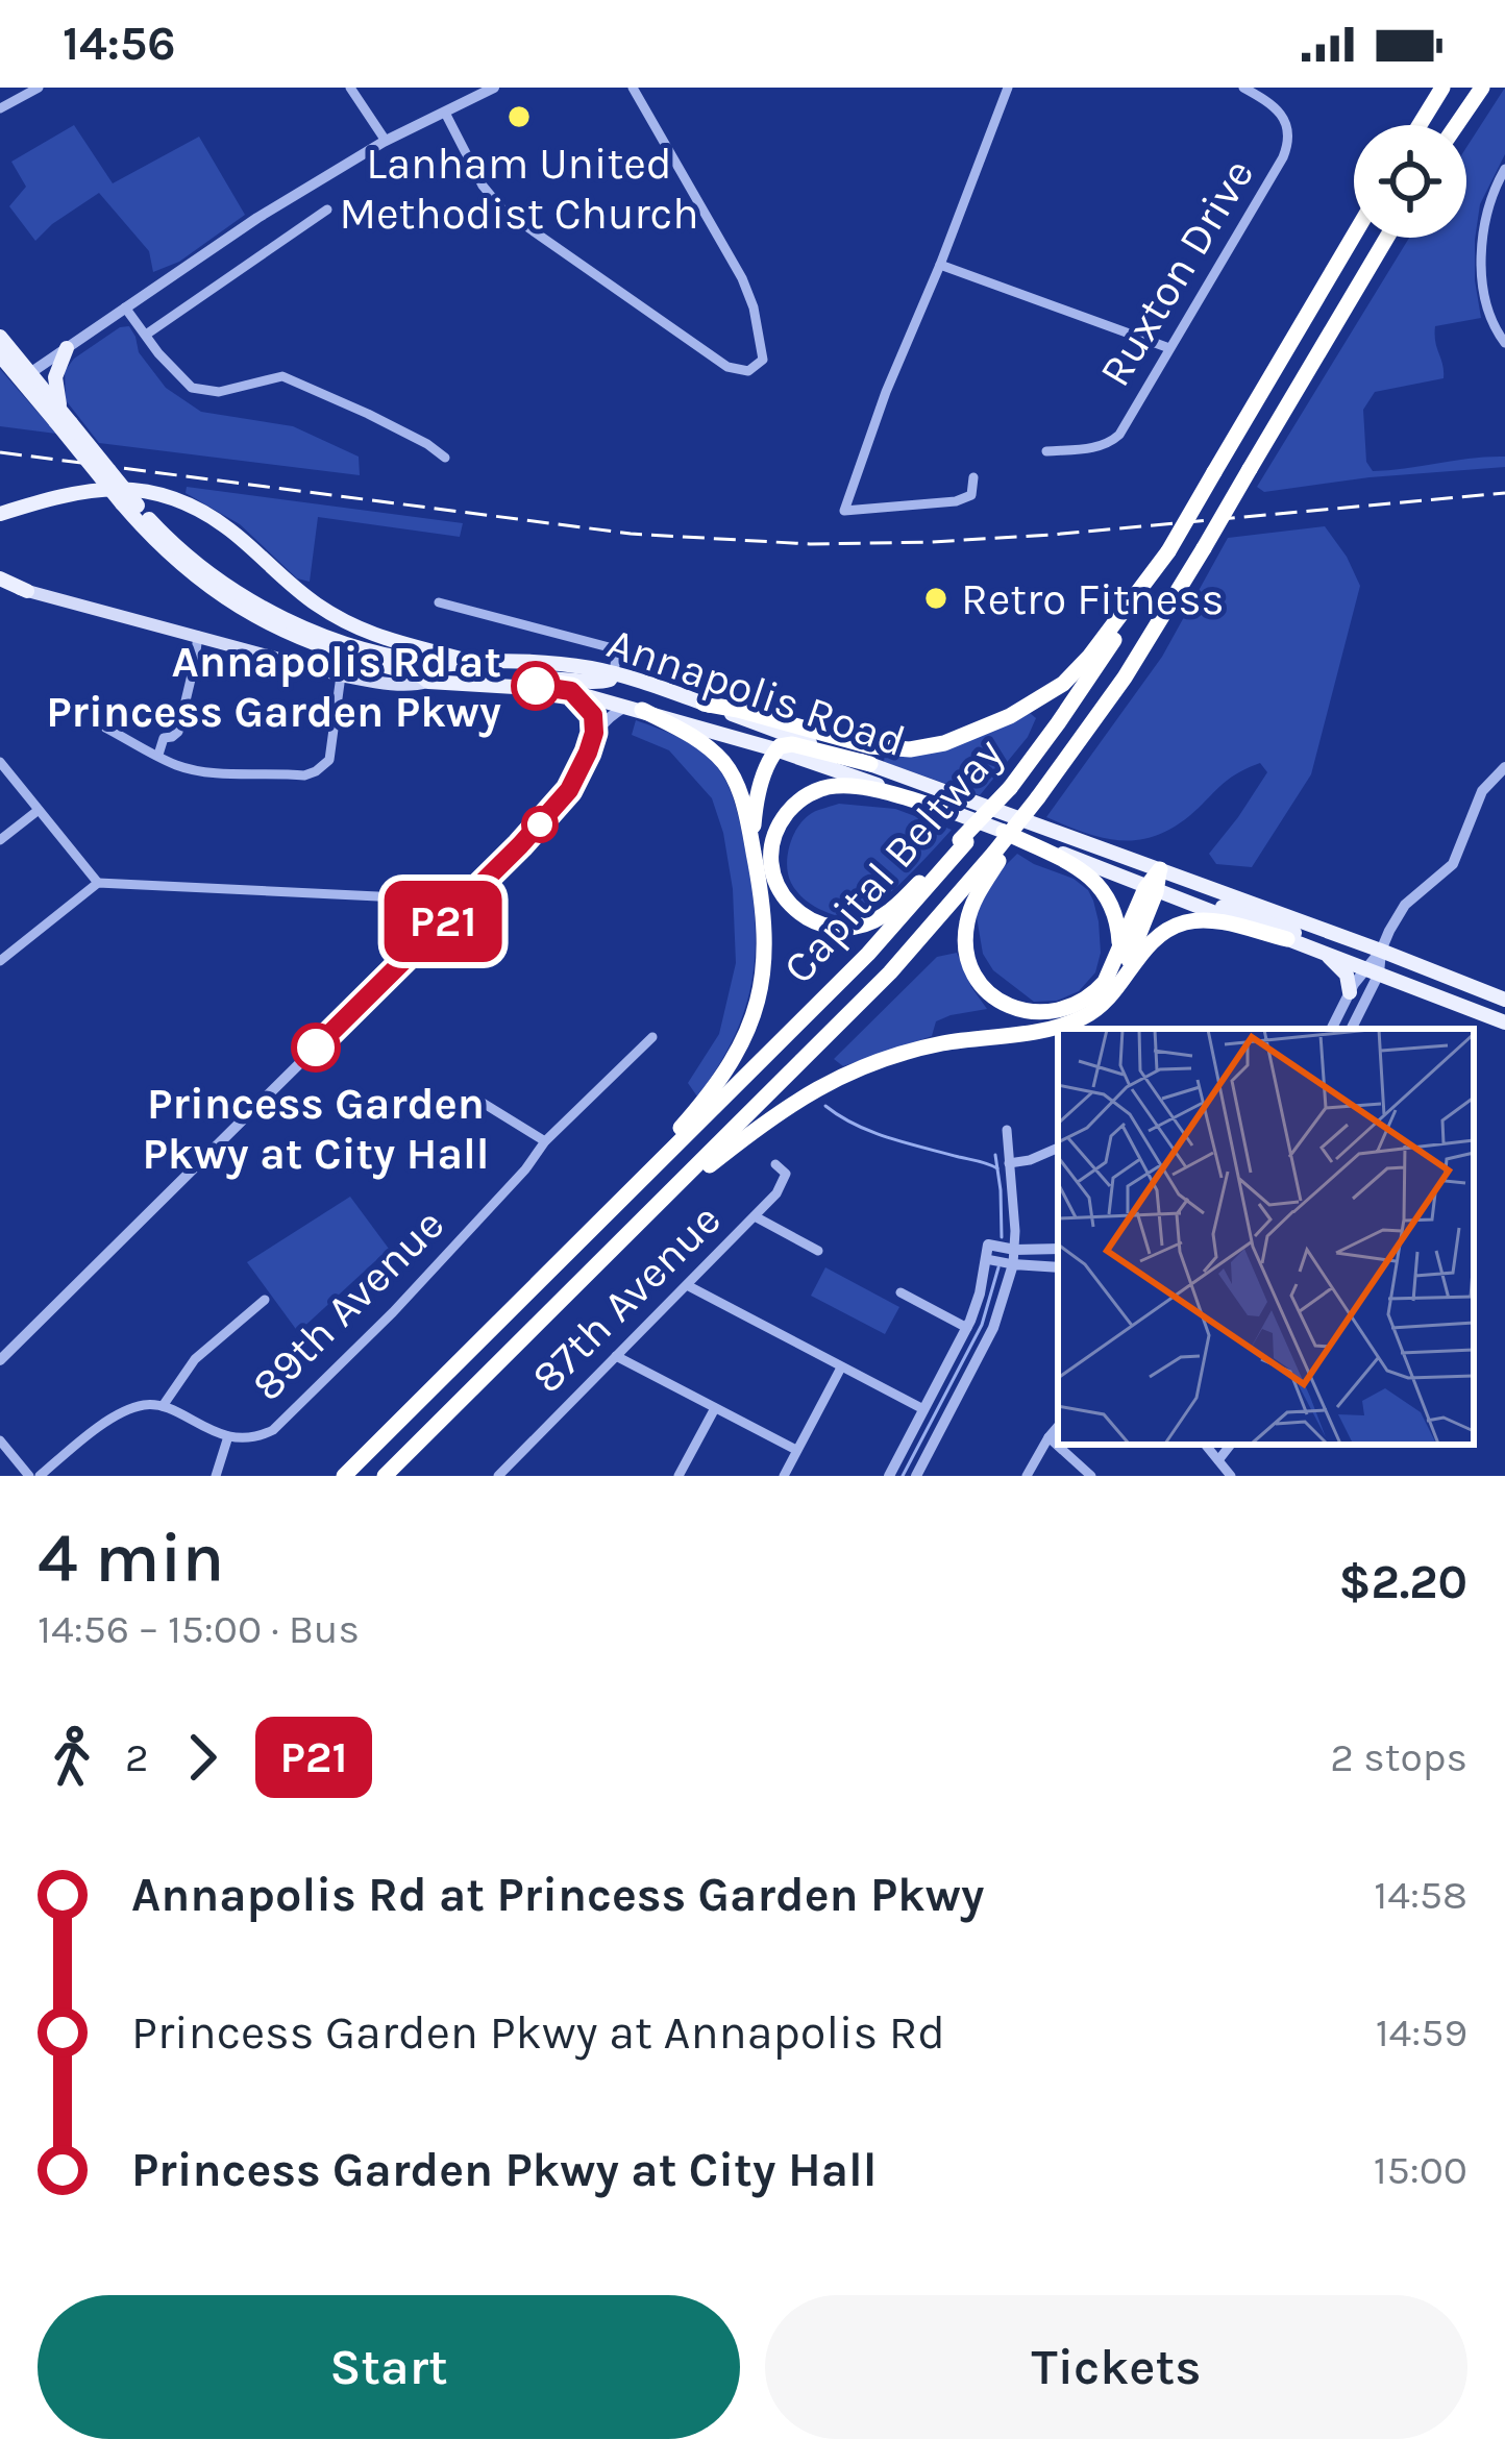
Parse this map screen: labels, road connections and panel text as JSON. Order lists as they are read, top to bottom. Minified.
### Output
{"streets":{"highway":["Capital Beltway"],"main road":["Annapolis Road"],"street":["Ruxton Drive","87th Avenue","89th Avenue"]},"places":["Lanham United Methodist Church","Retro Fitness","Annapolis Rd at Princess Garden Pkwy","Princess Garden Pkwy at City Hall"],"lines":["bus line P21"],"page":{"status":"14:56","on_map":"P21","heading":["4 min","14:56 – 15:00 · Bus","$2.20"],"legs":["2","P21","2 stops"],"list":[{"name":"Annapolis Rd at Princess Garden Pkwy","value":"14:58"},{"name":"Princess Garden Pkwy at Annapolis Rd","value":"14:59"},{"name":"Princess Garden Pkwy at City Hall","value":"15:00"}],"buttons":["Start","Tickets"]}}
